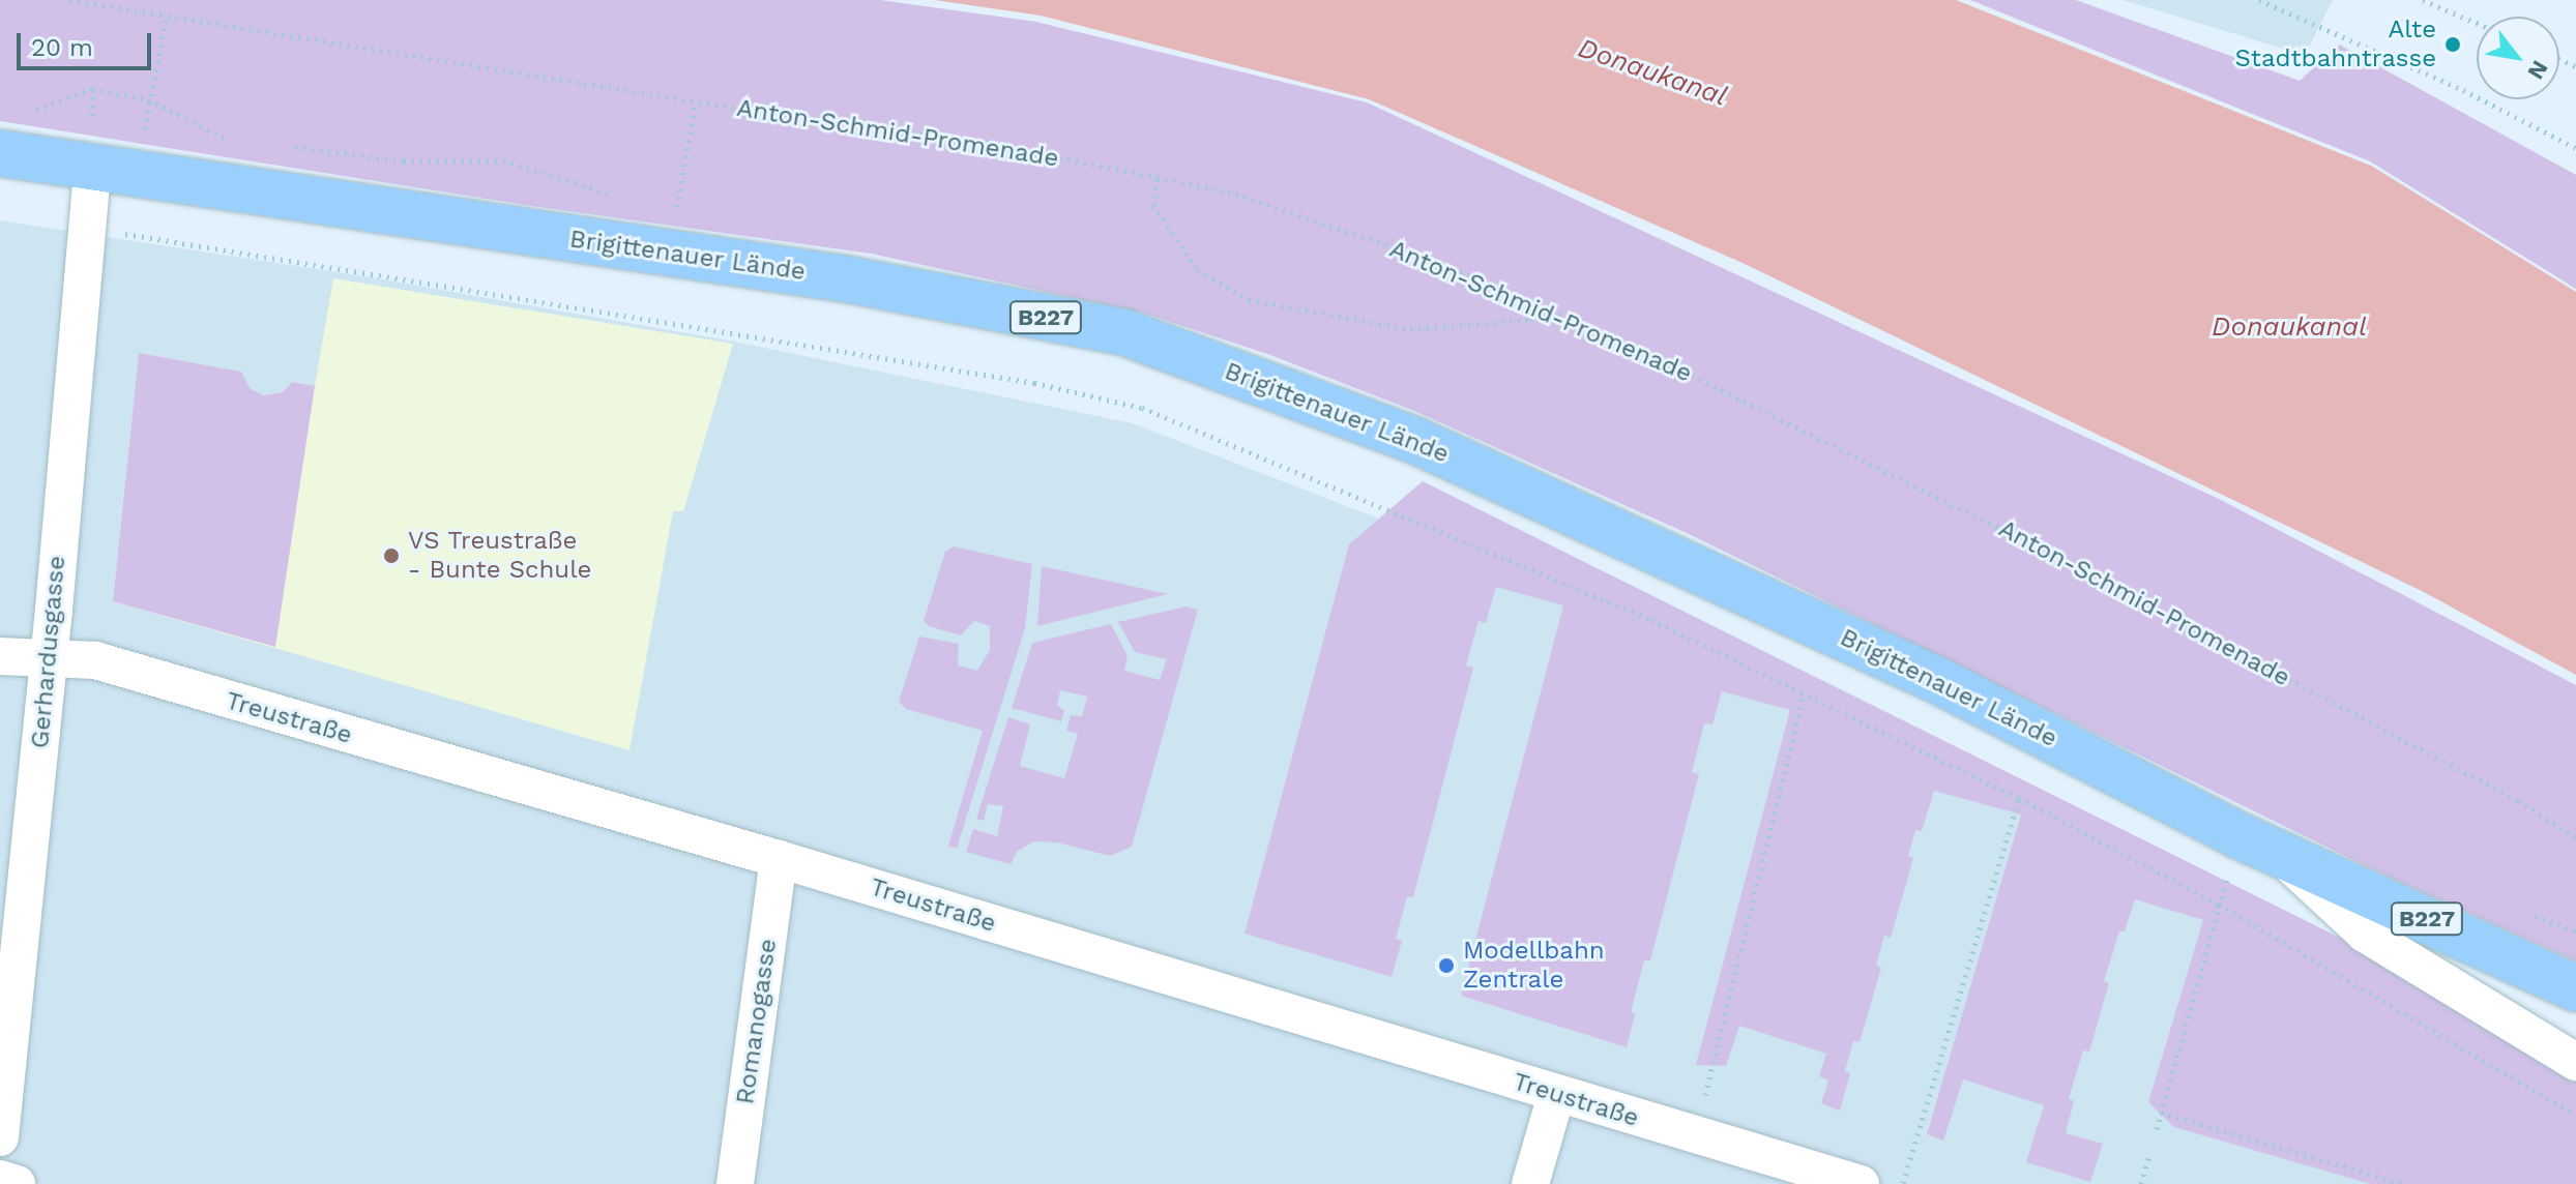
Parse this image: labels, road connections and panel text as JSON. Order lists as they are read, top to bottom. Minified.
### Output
{"streets":{"main road":["Brigittenauer Lände","B227"],"street":["Gerhardusgasse","Treustraße","Romanogasse"],"path":["Anton-Schmid-Promenade"]},"crossings":[["Brigittenauer Lände","Gerhardusgasse"],["Gerhardusgasse","Treustraße"],["Treustraße","Romanogasse"]],"water":["Donaukanal"],"places":["Alte Stadtbahntrasse","VS Treustraße - Bunte Schule","Modellbahn Zentrale"],"scale_bar":"20 m","north":"bottom right"}
